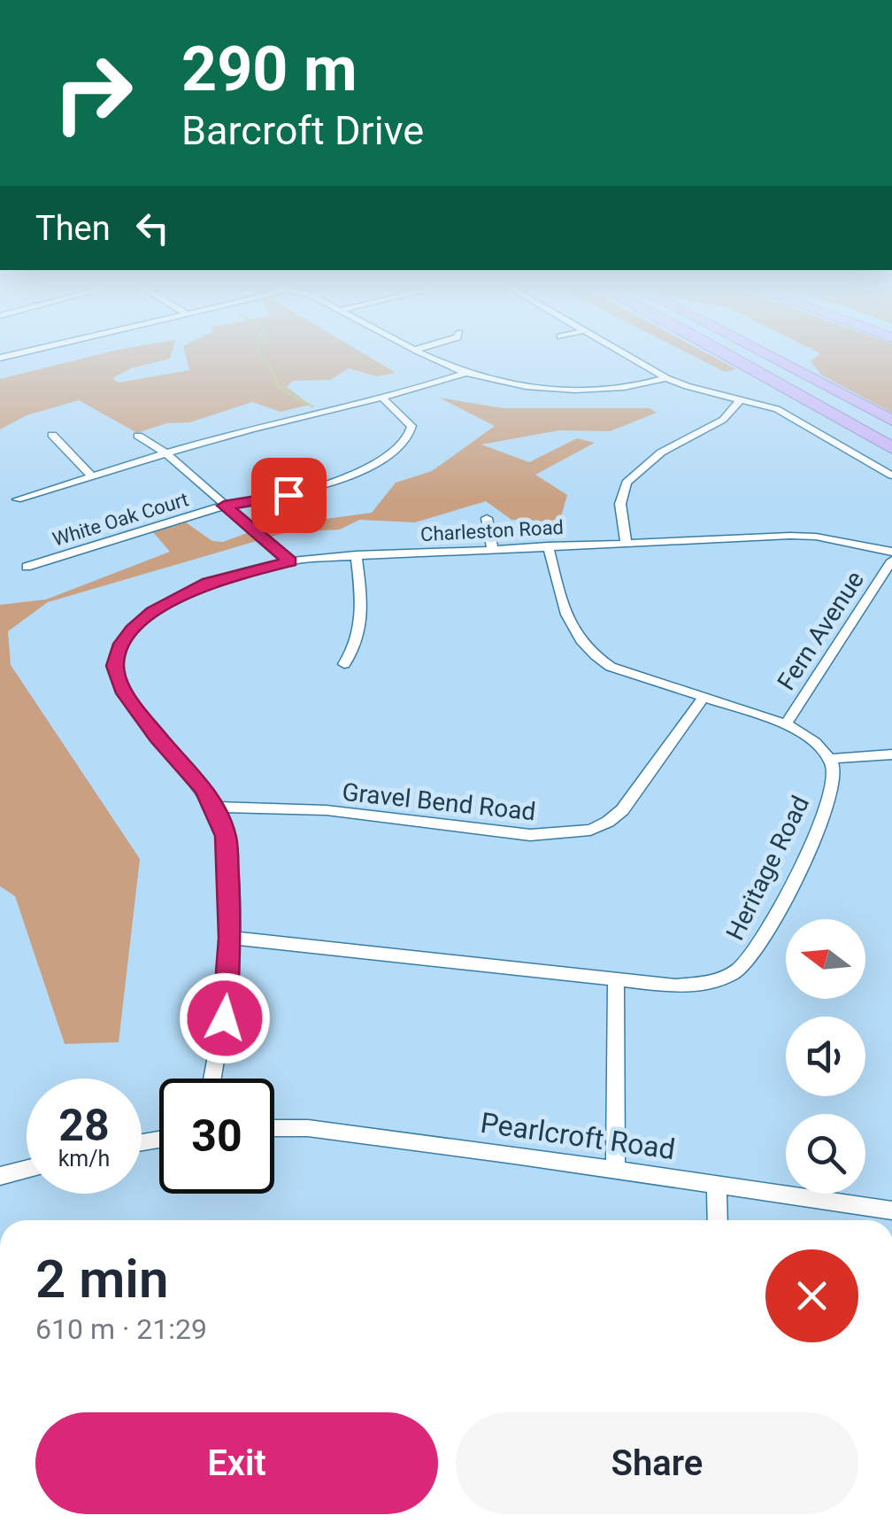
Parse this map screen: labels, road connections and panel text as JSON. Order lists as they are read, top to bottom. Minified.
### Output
{"streets":{"street":["White Oak Court","Charleston Road","Fern Avenue","Gravel Bend Road","Heritage Road","Pearlcroft Road"]},"crossings":[["Charleston Road","Gravel Bend Road"]],"north":"left","page":{"turn":["290 m","Barcroft Drive"],"then":"Then","speed":"28 km/h","limit":"30","heading":["2 min","610 m · 21:29"],"buttons":["Exit","Share"]}}
